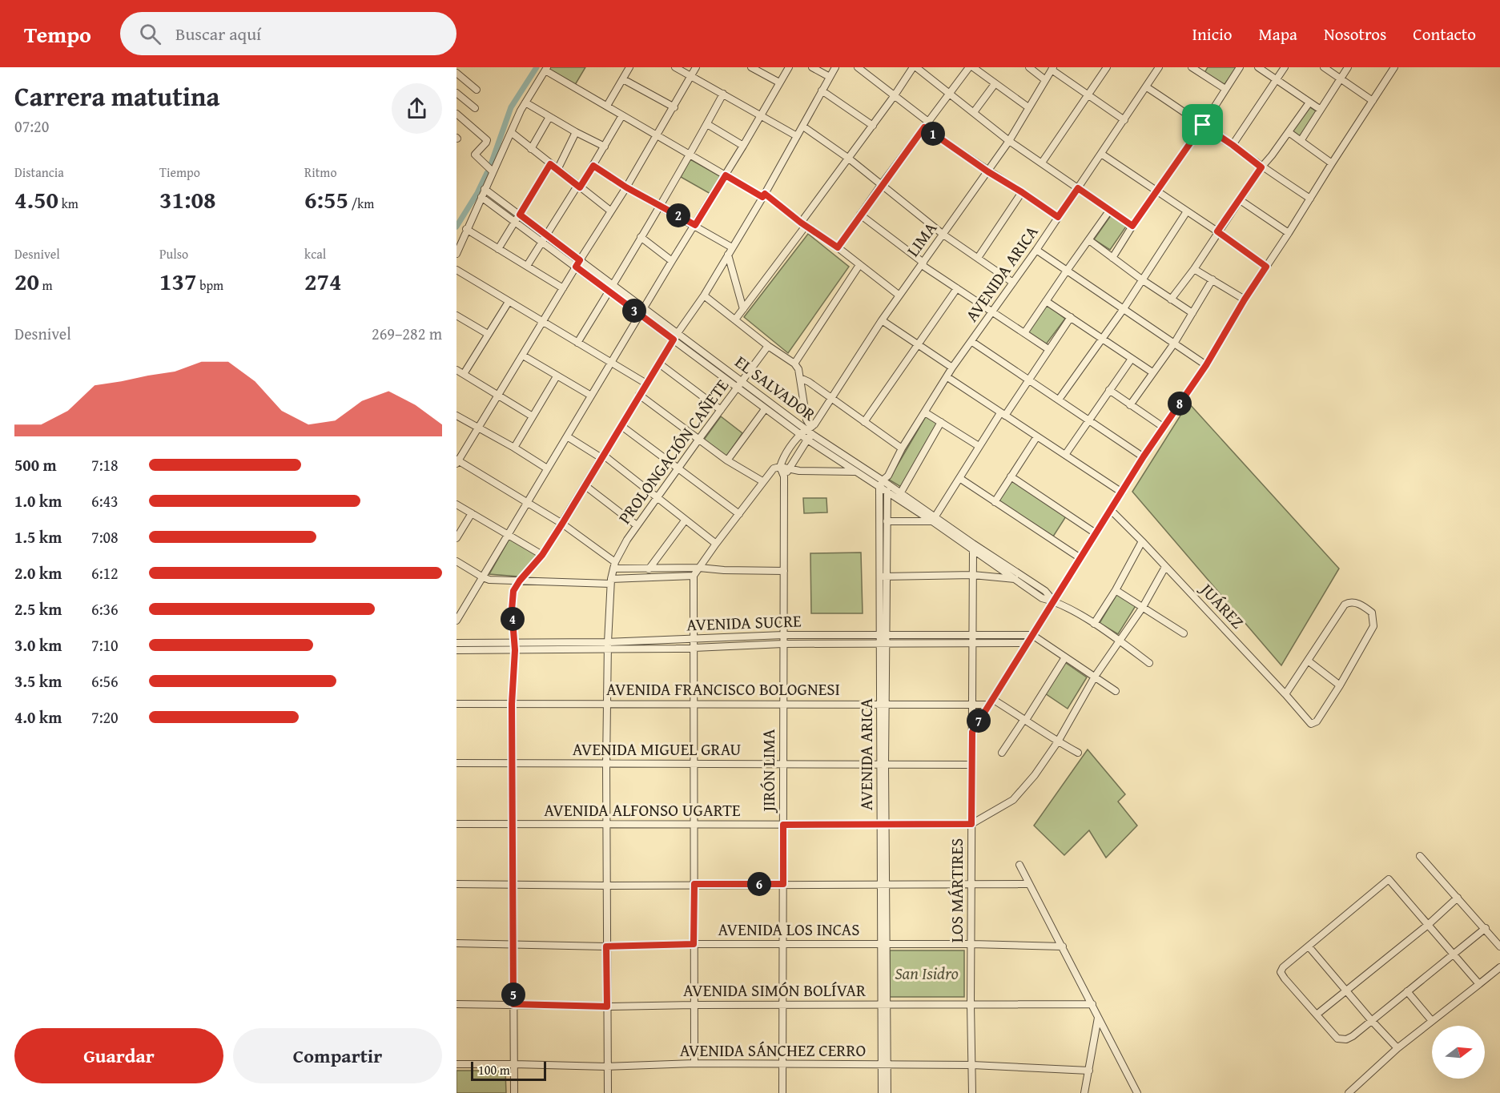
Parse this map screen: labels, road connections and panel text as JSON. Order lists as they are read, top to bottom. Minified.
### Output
{"streets":{"street":["LIMA","AVENIDA ARICA","EL SALVADOR","PROLONGACIÓN CAÑETE","JUÁREZ","AVENIDA SUCRE","AVENIDA FRANCISCO BOLOGNESI","AVENIDA MIGUEL GRAU","JIRÓN LIMA","AVENIDA ALFONSO UGARTE","LOS MÁRTIRES","AVENIDA LOS INCAS","AVENIDA SIMÓN BOLÍVAR","AVENIDA SÁNCHEZ CERRO"]},"crossings":[["LIMA","EL SALVADOR"],["AVENIDA ARICA","EL SALVADOR"],["AVENIDA ARICA","AVENIDA SUCRE"],["AVENIDA ARICA","AVENIDA FRANCISCO BOLOGNESI"],["AVENIDA ARICA","AVENIDA MIGUEL GRAU"],["AVENIDA ARICA","AVENIDA ALFONSO UGARTE"],["AVENIDA ARICA","AVENIDA LOS INCAS"],["AVENIDA ARICA","AVENIDA SIMÓN BOLÍVAR"],["AVENIDA ARICA","AVENIDA SÁNCHEZ CERRO"],["EL SALVADOR","PROLONGACIÓN CAÑETE"],["EL SALVADOR","LOS MÁRTIRES"],["PROLONGACIÓN CAÑETE","AVENIDA SUCRE"],["PROLONGACIÓN CAÑETE","AVENIDA FRANCISCO BOLOGNESI"],["PROLONGACIÓN CAÑETE","AVENIDA MIGUEL GRAU"],["PROLONGACIÓN CAÑETE","AVENIDA ALFONSO UGARTE"],["PROLONGACIÓN CAÑETE","AVENIDA LOS INCAS"],["PROLONGACIÓN CAÑETE","AVENIDA SIMÓN BOLÍVAR"],["PROLONGACIÓN CAÑETE","AVENIDA SÁNCHEZ CERRO"],["AVENIDA SUCRE","JIRÓN LIMA"],["AVENIDA SUCRE","LOS MÁRTIRES"],["AVENIDA FRANCISCO BOLOGNESI","JIRÓN LIMA"],["AVENIDA FRANCISCO BOLOGNESI","LOS MÁRTIRES"],["AVENIDA MIGUEL GRAU","JIRÓN LIMA"],["AVENIDA MIGUEL GRAU","LOS MÁRTIRES"],["JIRÓN LIMA","AVENIDA ALFONSO UGARTE"],["JIRÓN LIMA","AVENIDA LOS INCAS"],["JIRÓN LIMA","AVENIDA SIMÓN BOLÍVAR"],["JIRÓN LIMA","AVENIDA SÁNCHEZ CERRO"],["AVENIDA ALFONSO UGARTE","LOS MÁRTIRES"],["LOS MÁRTIRES","AVENIDA LOS INCAS"],["LOS MÁRTIRES","AVENIDA SIMÓN BOLÍVAR"],["LOS MÁRTIRES","AVENIDA SÁNCHEZ CERRO"]],"parks":["San Isidro"],"scale_bar":"100 m","north":"right","page":{"header":"Tempo","search":"Buscar aquí","nav":["Inicio","Mapa","Nosotros","Contacto"],"heading":["Carrera matutina","07:20"],"pins":["1","2","3","8","4","7","6","5"],"stats":[["Distancia","4.50 km"],["Tiempo","31:08"],["Ritmo","6:55 /km"],["Desnivel","20 m"],["Pulso","137 bpm"],["kcal","274"]],"chart":["Desnivel","269–282 m"],"list":[{"name":"500 m","note":"7:18"},{"name":"1.0 km","note":"6:43"},{"name":"1.5 km","note":"7:08"},{"name":"2.0 km","note":"6:12"},{"name":"2.5 km","note":"6:36"},{"name":"3.0 km","note":"7:10"},{"name":"3.5 km","note":"6:56"},{"name":"4.0 km","note":"7:20"}],"buttons":["Guardar","Compartir"],"scale":"100 m"}}
